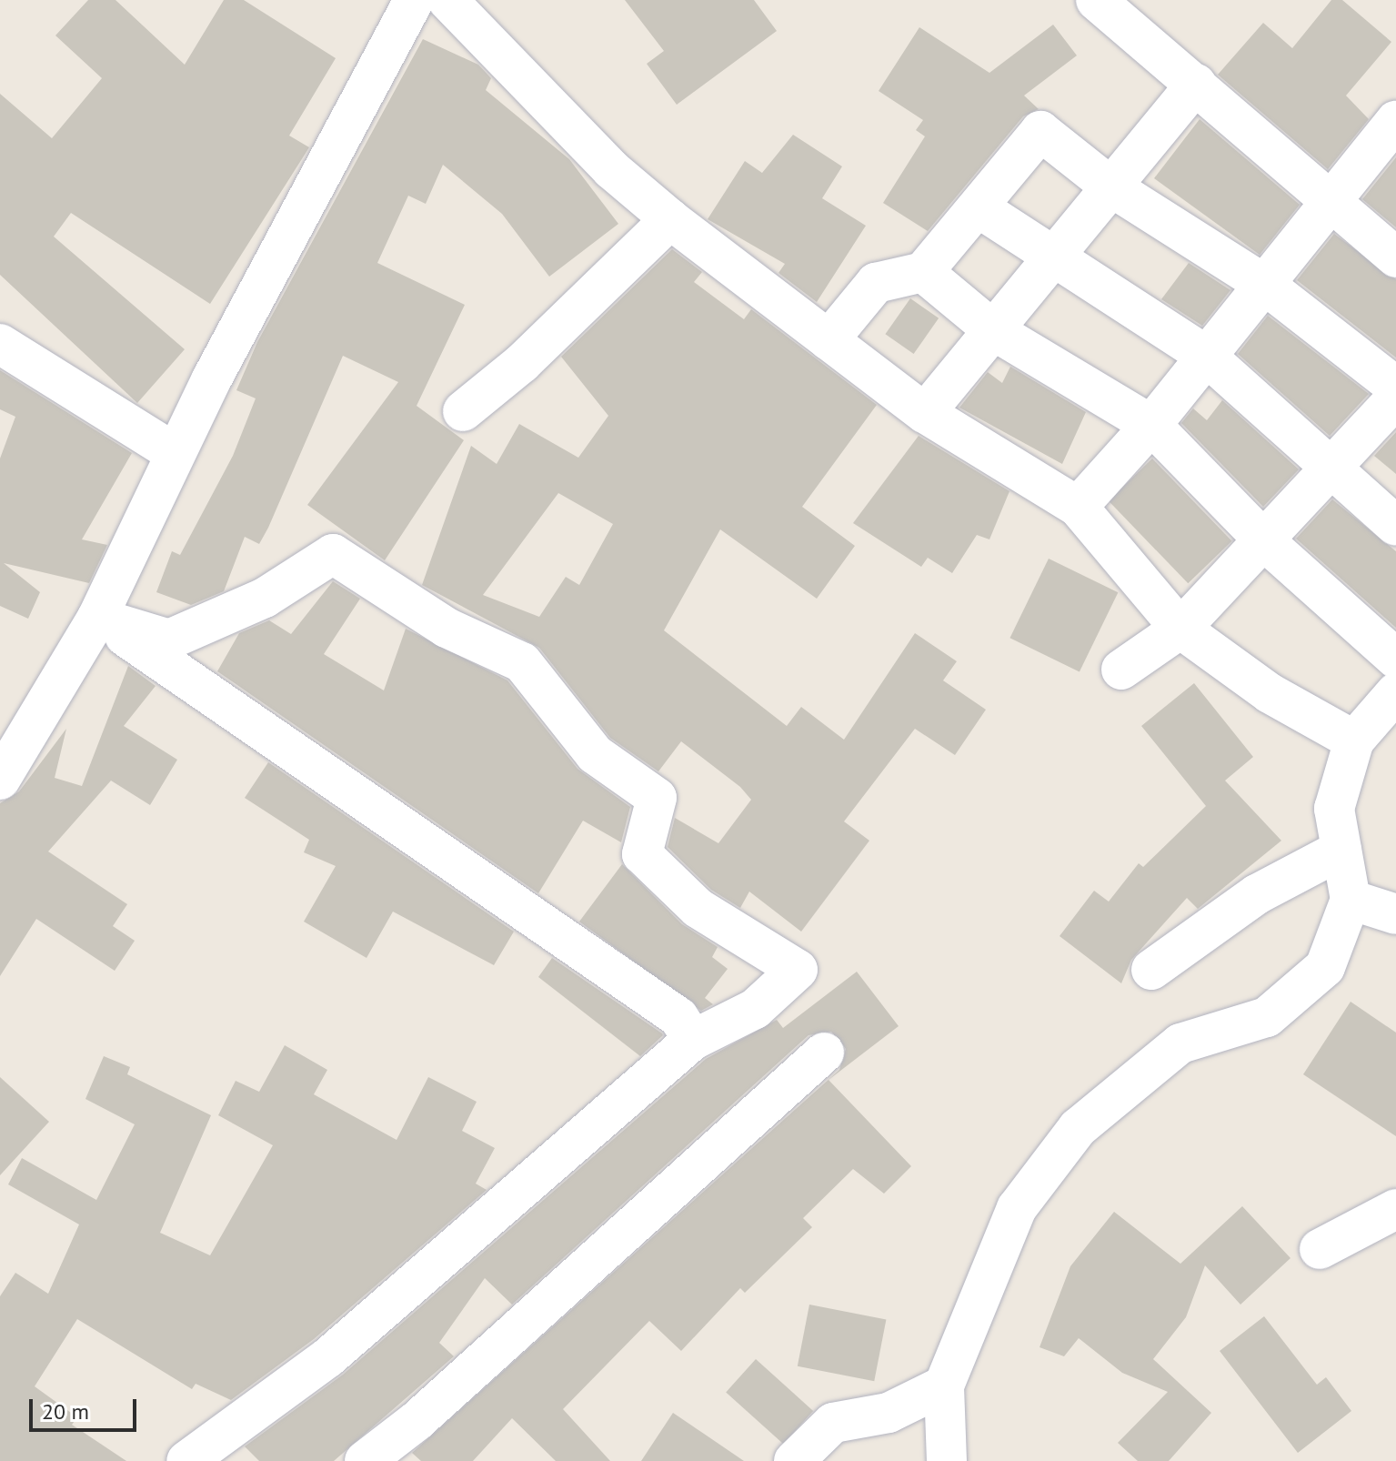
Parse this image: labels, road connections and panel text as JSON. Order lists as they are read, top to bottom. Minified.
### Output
{"scale_bar":"20 m"}
